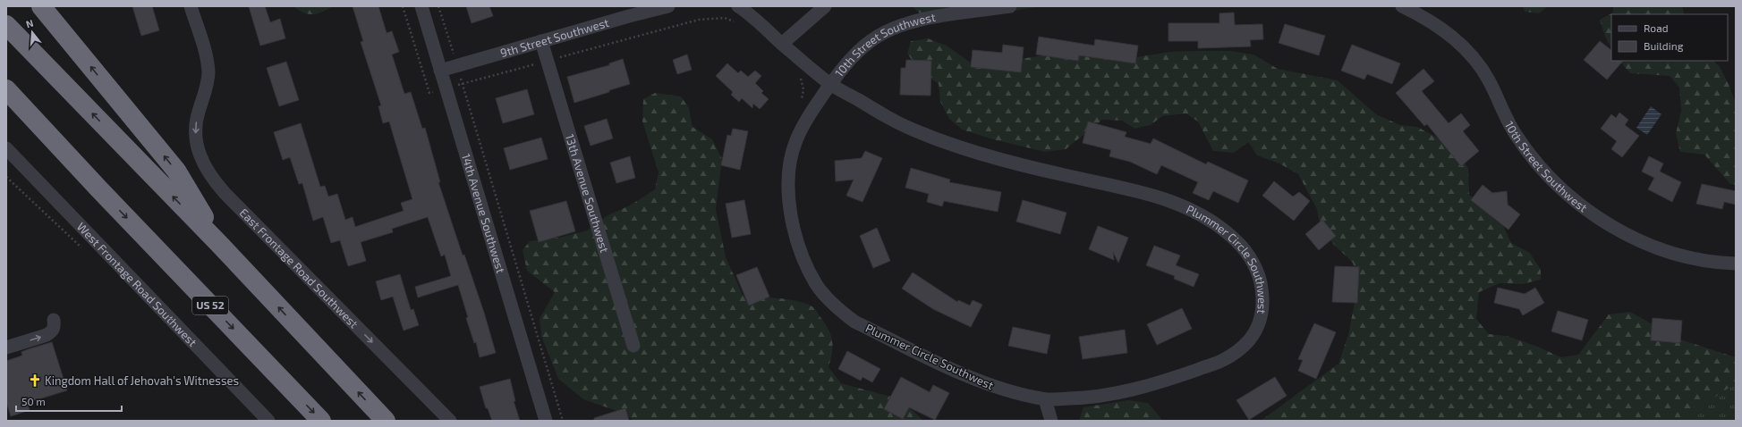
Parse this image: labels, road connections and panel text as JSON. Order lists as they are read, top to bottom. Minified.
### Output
{"streets":{"highway":["US 52"],"street":["9th Street Southwest","10th Street Southwest","13th Avenue Southwest","14th Avenue Southwest","Plummer Circle Southwest","East Frontage Road Southwest","West Frontage Road Southwest"]},"crossings":[["9th Street Southwest","13th Avenue Southwest"],["9th Street Southwest","14th Avenue Southwest"],["10th Street Southwest","Plummer Circle Southwest"]],"one_way":["East Frontage Road Southwest"],"places":{"church":["Kingdom Hall of Jehovah's Witnesses"]},"legend":["Road","Building"],"scale_bar":"50 m","north":"top"}
